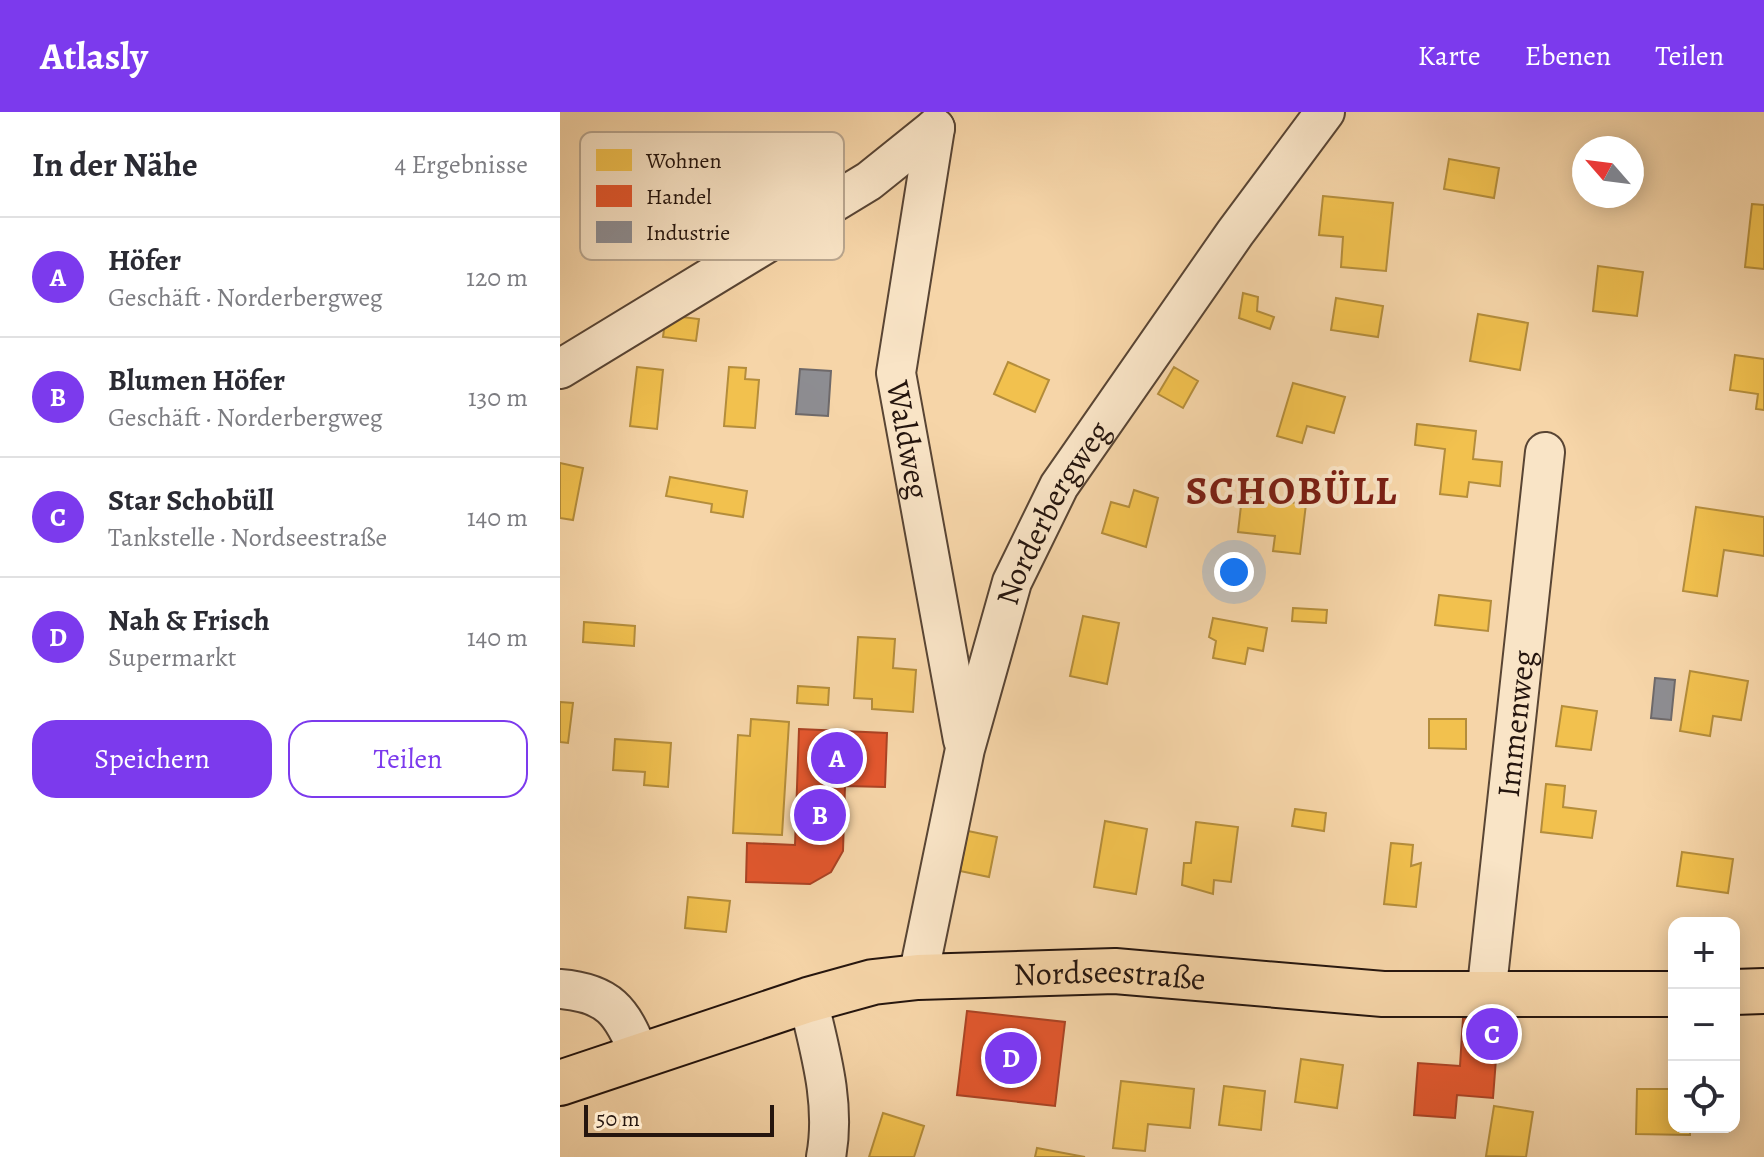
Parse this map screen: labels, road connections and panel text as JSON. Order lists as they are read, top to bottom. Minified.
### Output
{"streets":{"main road":["Nordseestraße"],"street":["Waldweg","Norderbergweg","Immenweg"]},"crossings":[["Waldweg","Norderbergweg"],["Norderbergweg","Nordseestraße"],["Immenweg","Nordseestraße"]],"districts":["SCHOBÜLL"],"legend":["Wohnen","Handel","Industrie"],"scale_bar":"50 m","north":"top left","page":{"header":"Atlasly","nav":["Karte","Ebenen","Teilen"],"heading":["In der Nähe","4 Ergebnisse"],"list":[{"mark":"A","name":"Höfer","note":"Geschäft · Norderbergweg","value":"120 m"},{"mark":"B","name":"Blumen Höfer","note":"Geschäft · Norderbergweg","value":"130 m"},{"mark":"C","name":"Star Schobüll","note":"Tankstelle · Nordseestraße","value":"140 m"},{"mark":"D","name":"Nah & Frisch","note":"Supermarkt","value":"140 m"}],"buttons":["Speichern","Teilen"],"pins":["A","B","C","D"],"map_buttons":["+","−"],"scale":"50 m"}}
